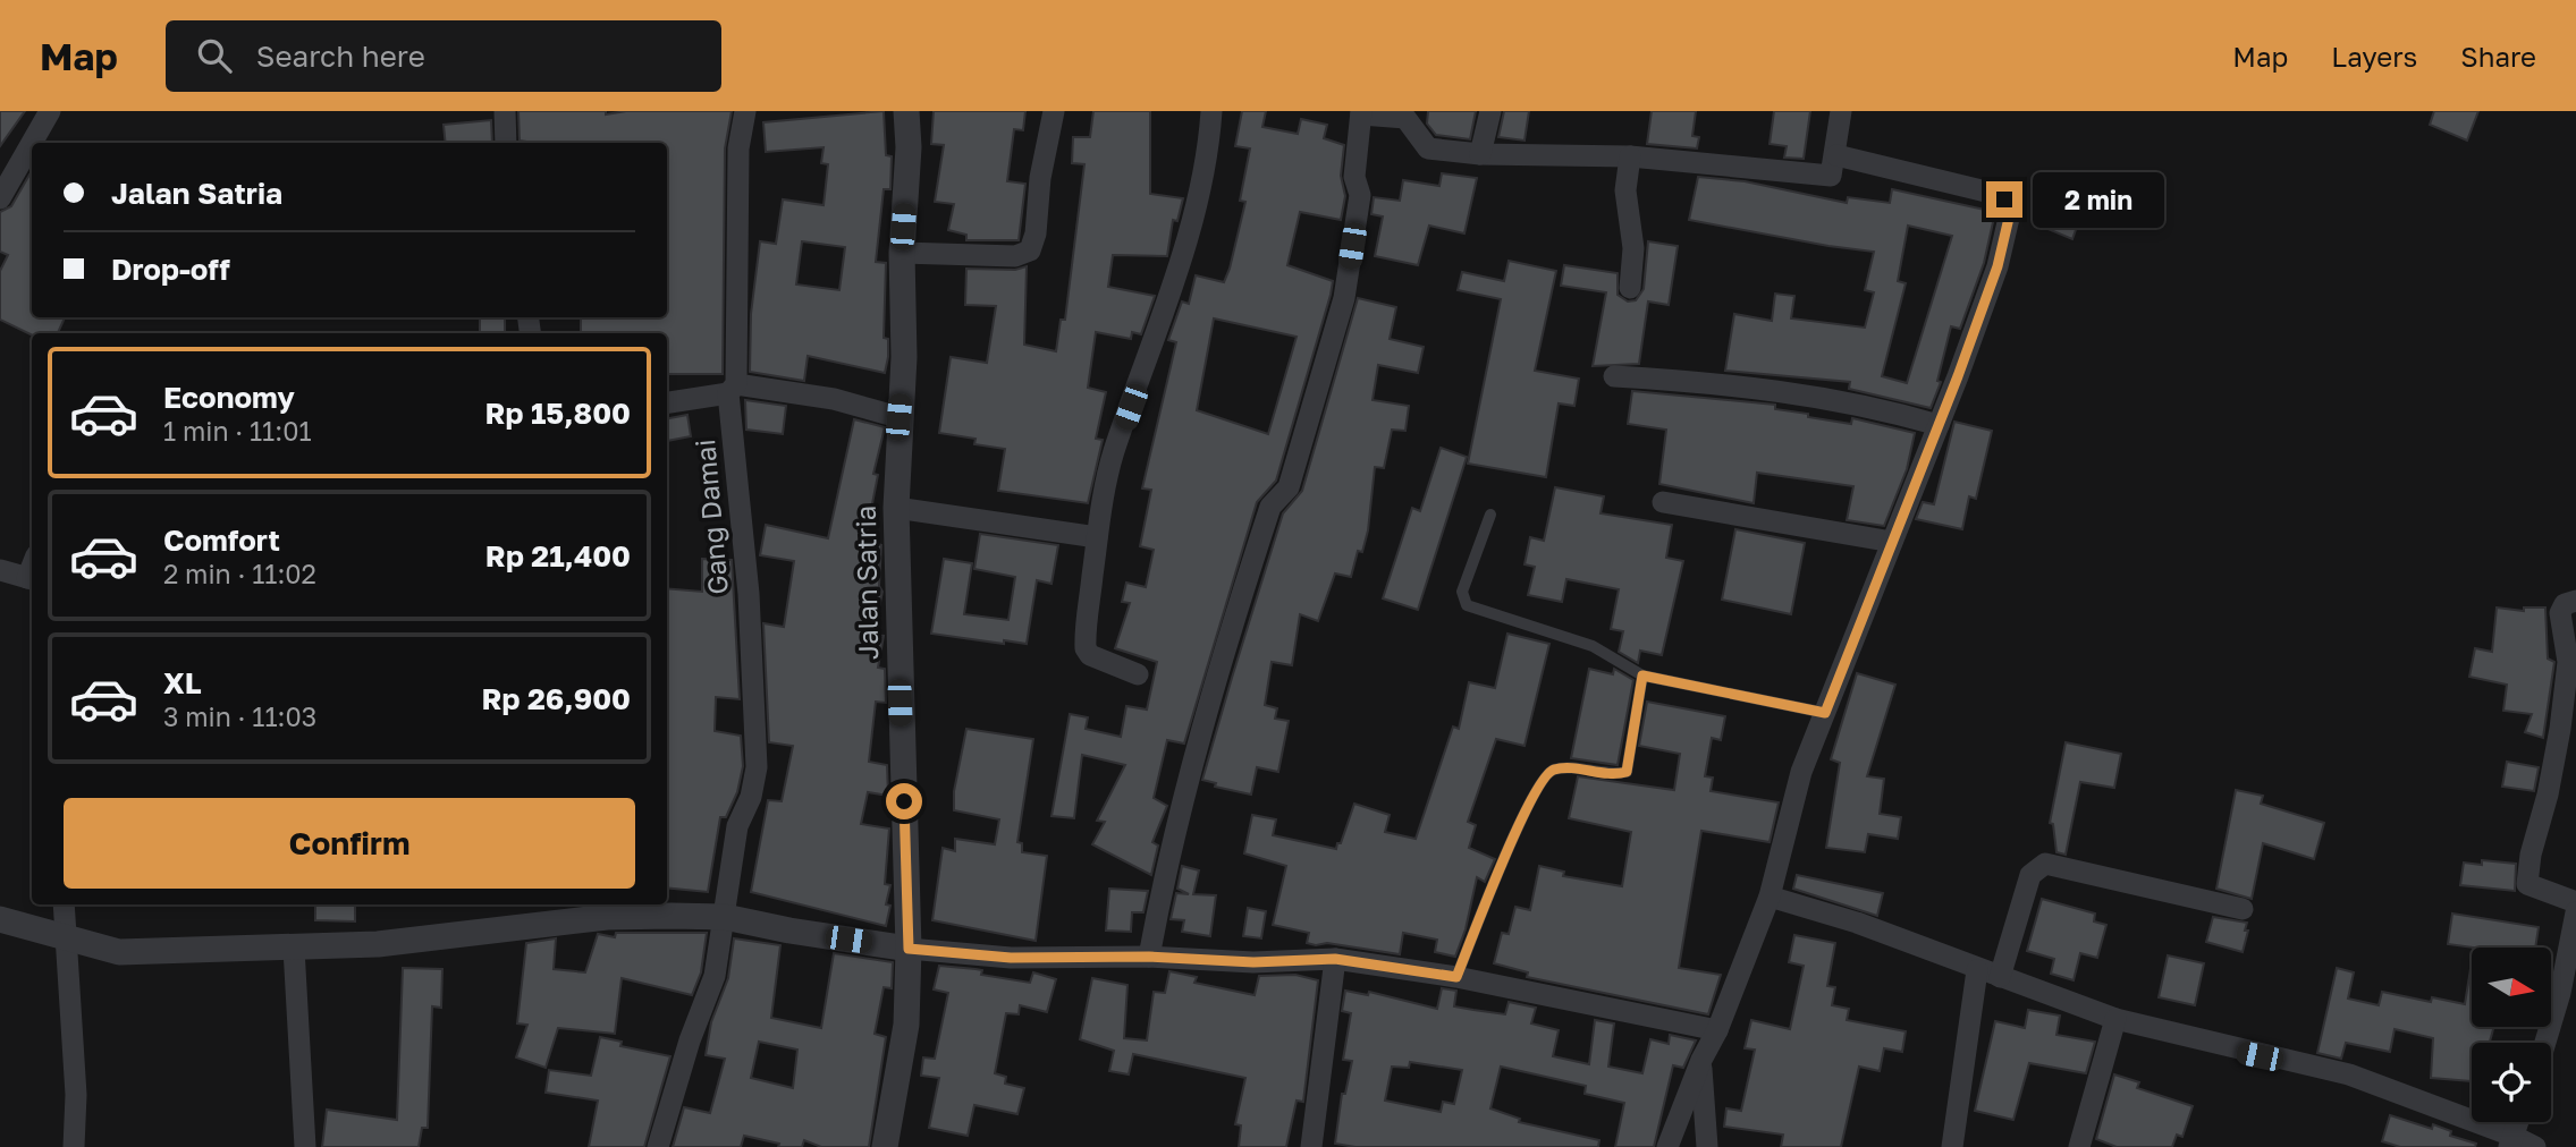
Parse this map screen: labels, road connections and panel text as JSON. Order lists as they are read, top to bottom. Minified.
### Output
{"streets":{"street":["Gang Damai","Jalan Satria"]},"north":"right","page":{"header":"Map","search":"Search here","nav":["Map","Layers","Share"],"banner":["Jalan Satria","Drop-off"],"bubble":"2 min","list":[{"name":"Economy","note":"1 min · 11:01","value":"Rp 15,800"},{"name":"Comfort","note":"2 min · 11:02","value":"Rp 21,400"},{"name":"XL","note":"3 min · 11:03","value":"Rp 26,900"}],"buttons":"Confirm"}}
